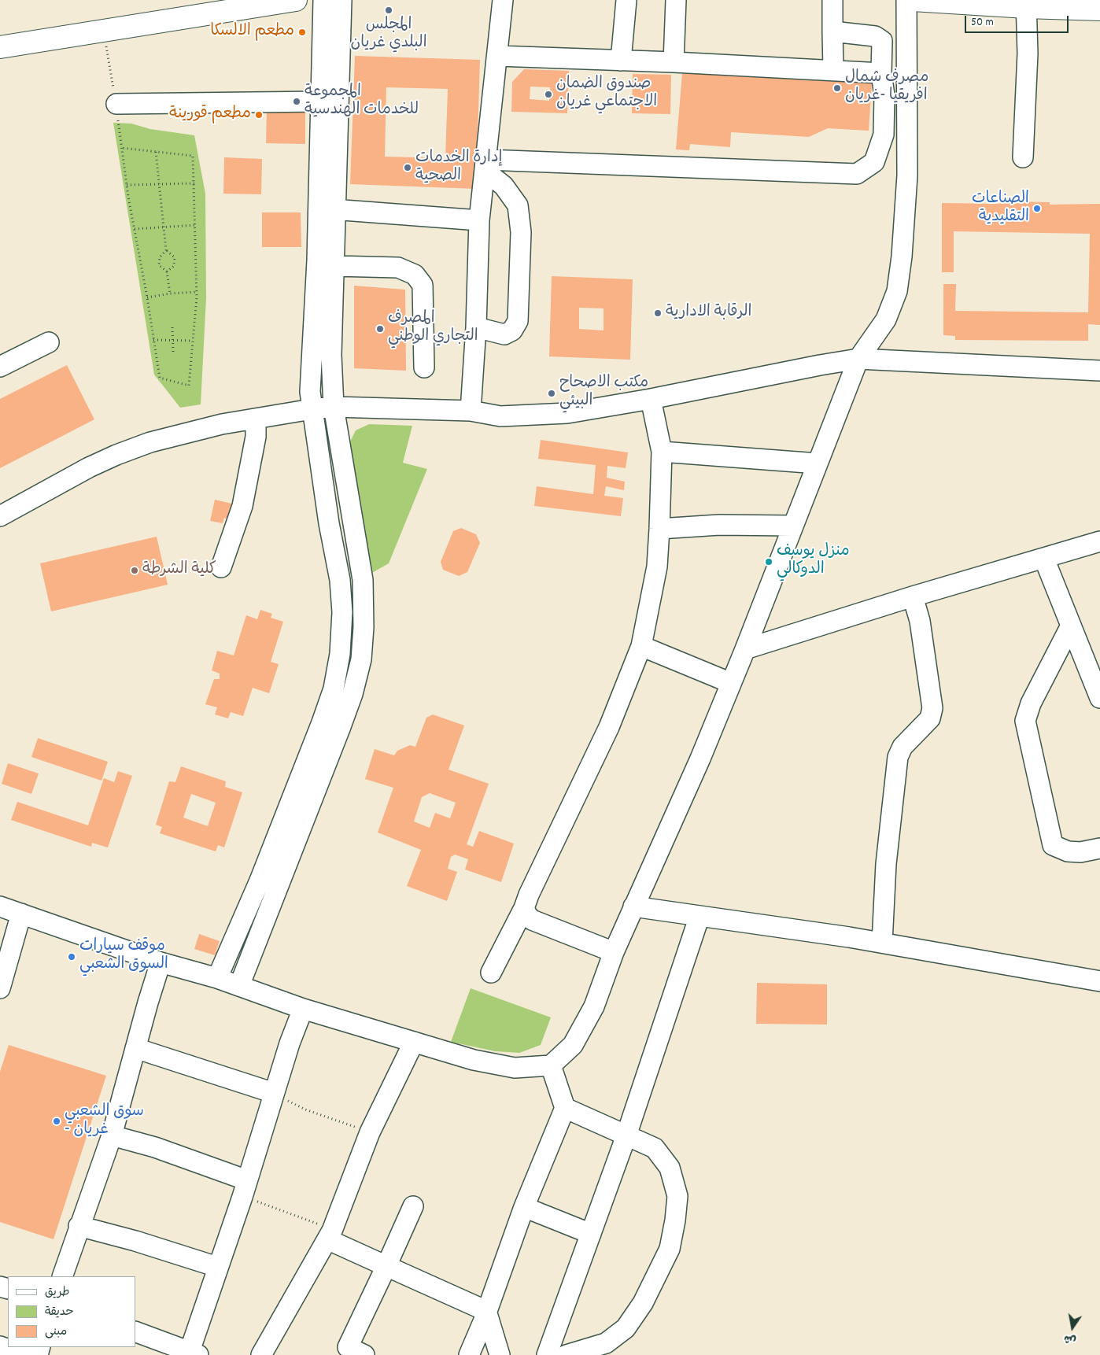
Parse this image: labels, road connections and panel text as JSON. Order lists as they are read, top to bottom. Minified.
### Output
{"places":["المجلس البلدي غريان","مطعم الالسكا","مصرف شمال افريقيا -غريان","صندوق الضمان الاجتماعي غريان","المجموعة للخدمات الهندسية","مطعم قورينة","إدارة الخدمات الصحية","الصناعات التقليدية","الرقابة الادارية","المصرف التجاري الوطني","مكتب الاصحاح البيئي","منزل يوسف الدوكالي","كلية الشرطة","موقف سيارات السوق الشعبي","سوق الشعبي - غريان"],"legend":["طريق","حديقة","مبنى"],"scale_bar":"50 m","north":"bottom"}
